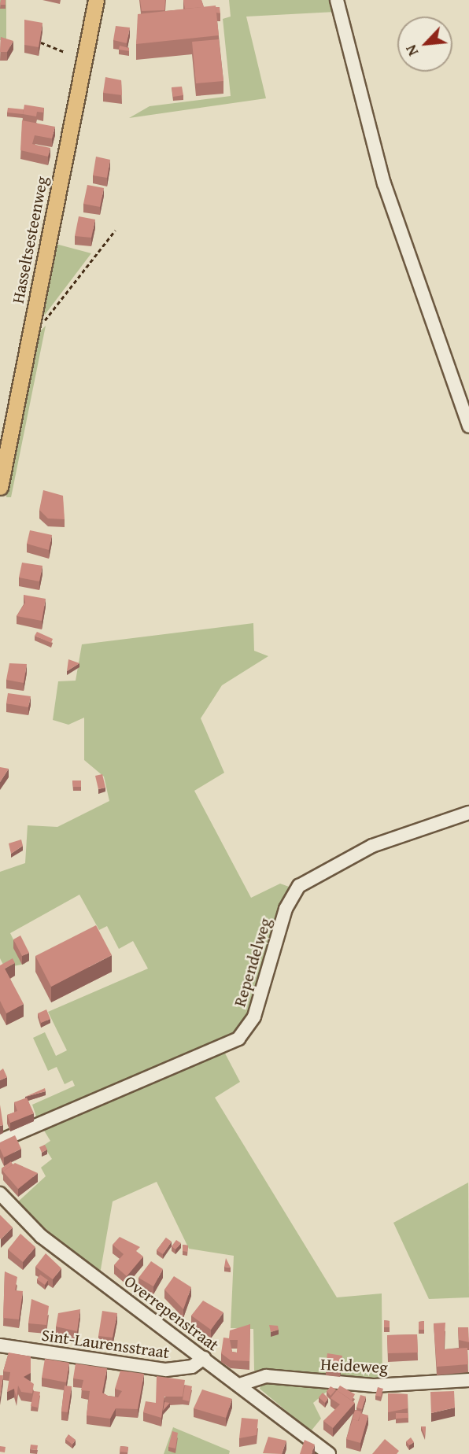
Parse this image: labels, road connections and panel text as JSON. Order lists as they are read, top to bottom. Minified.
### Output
{"streets":{"main road":["Hasseltsesteenweg"],"street":["Rependelweg","Overrepenstraat","Sint-Laurensstraat","Heideweg"]},"crossings":[["Overrepenstraat","Sint-Laurensstraat"],["Overrepenstraat","Heideweg"]],"north":"bottom left"}
